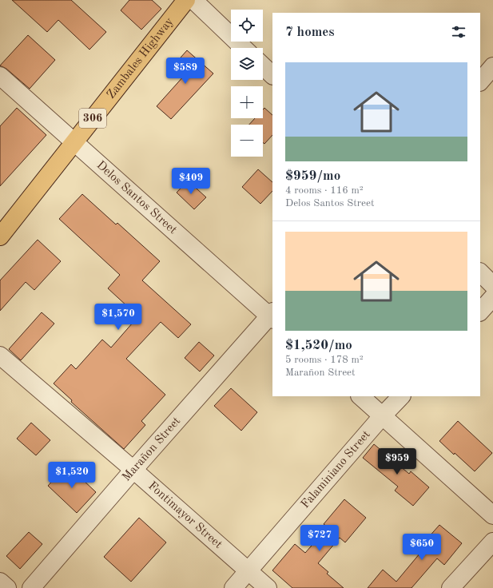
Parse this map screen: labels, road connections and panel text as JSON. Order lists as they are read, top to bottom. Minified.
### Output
{"streets":{"main road":["Zambales Highway","306"],"street":["Delos Santos Street","Marañon Street","Falaminiano Street","Fontimayor Street"]},"crossings":[["Zambales Highway","Delos Santos Street"],["Delos Santos Street","Marañon Street"],["Marañon Street","Fontimayor Street"],["Falaminiano Street","Fontimayor Street"]],"page":{"map_buttons":["+","−"],"heading":"7 homes","list":[{"name":"$959/mo","note":"4 rooms · 116 m² · Delos Santos Street"},{"name":"$1,520/mo","note":"5 rooms · 178 m² · Marañon Street"}],"price":["$589","$409","$1,570","$959","$1,520","$727","$650"]}}
